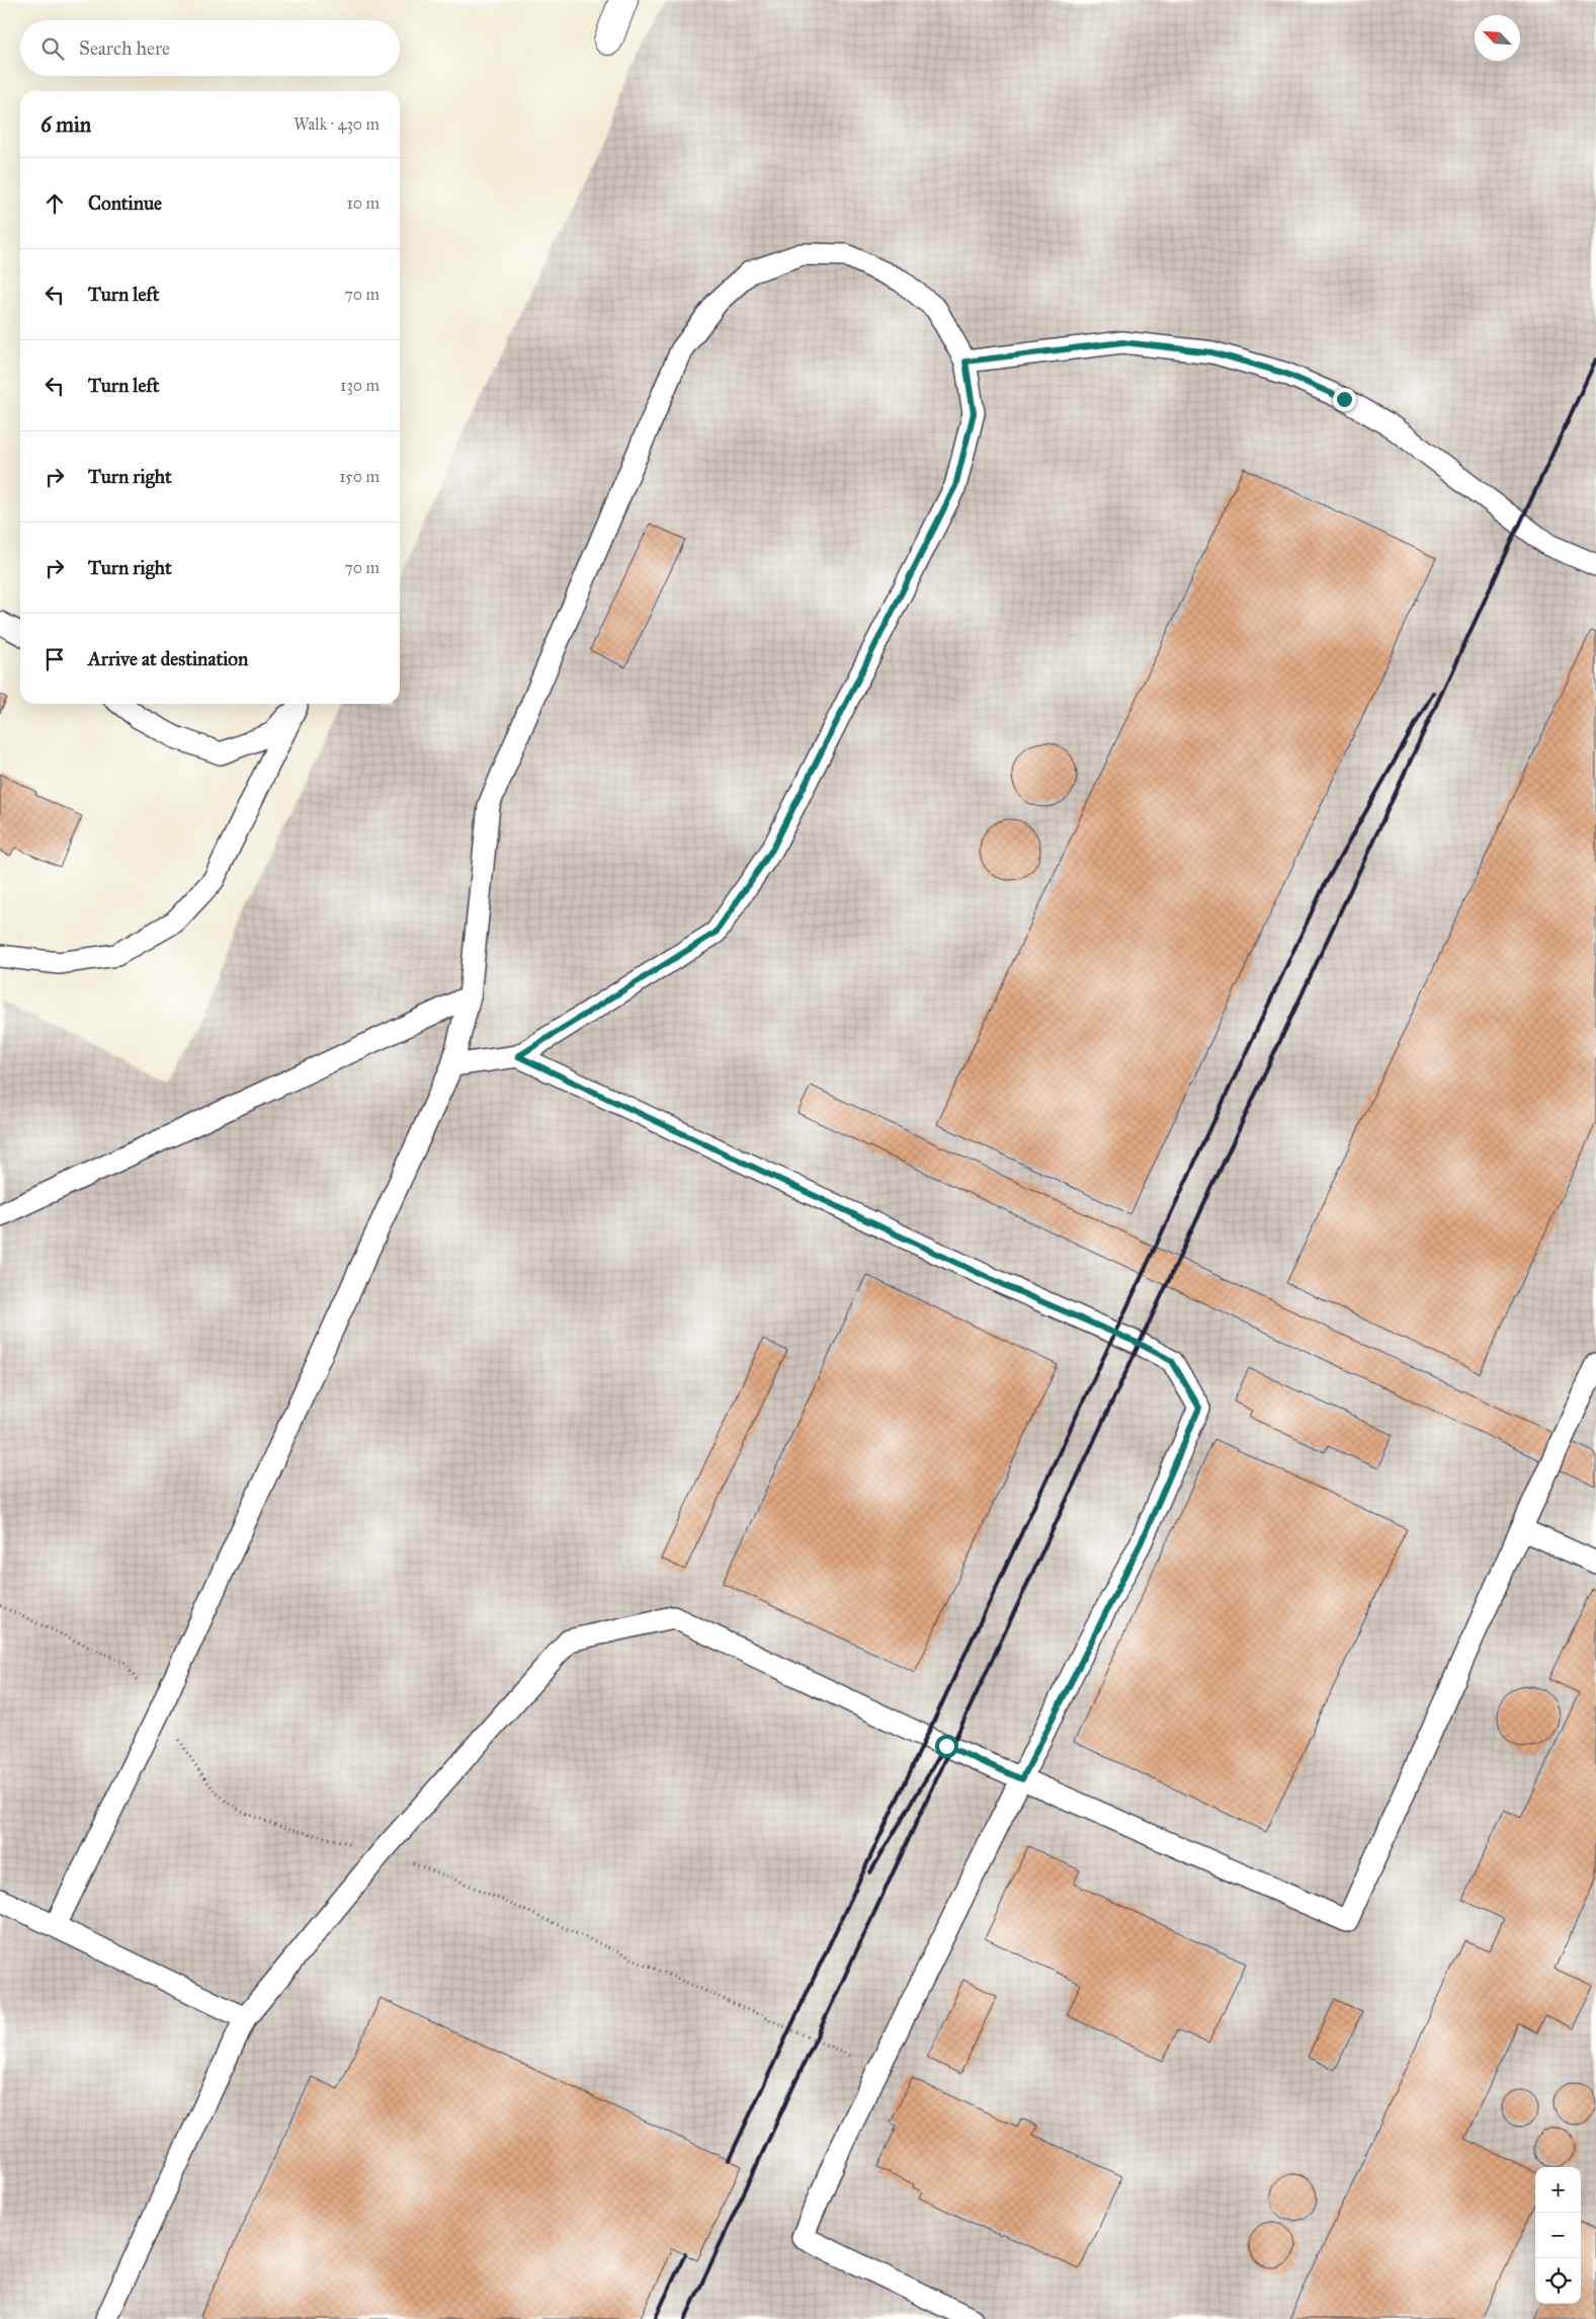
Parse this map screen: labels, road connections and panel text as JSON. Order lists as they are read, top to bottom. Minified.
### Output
{"north":"top left","page":{"search":"Search here","heading":["6 min","Walk · 430 m"],"list":[["Continue","10 m"],["Turn left","70 m"],["Turn left","130 m"],["Turn right","150 m"],["Turn right","70 m"],"Arrive at destination"],"map_buttons":["+","−"]}}
